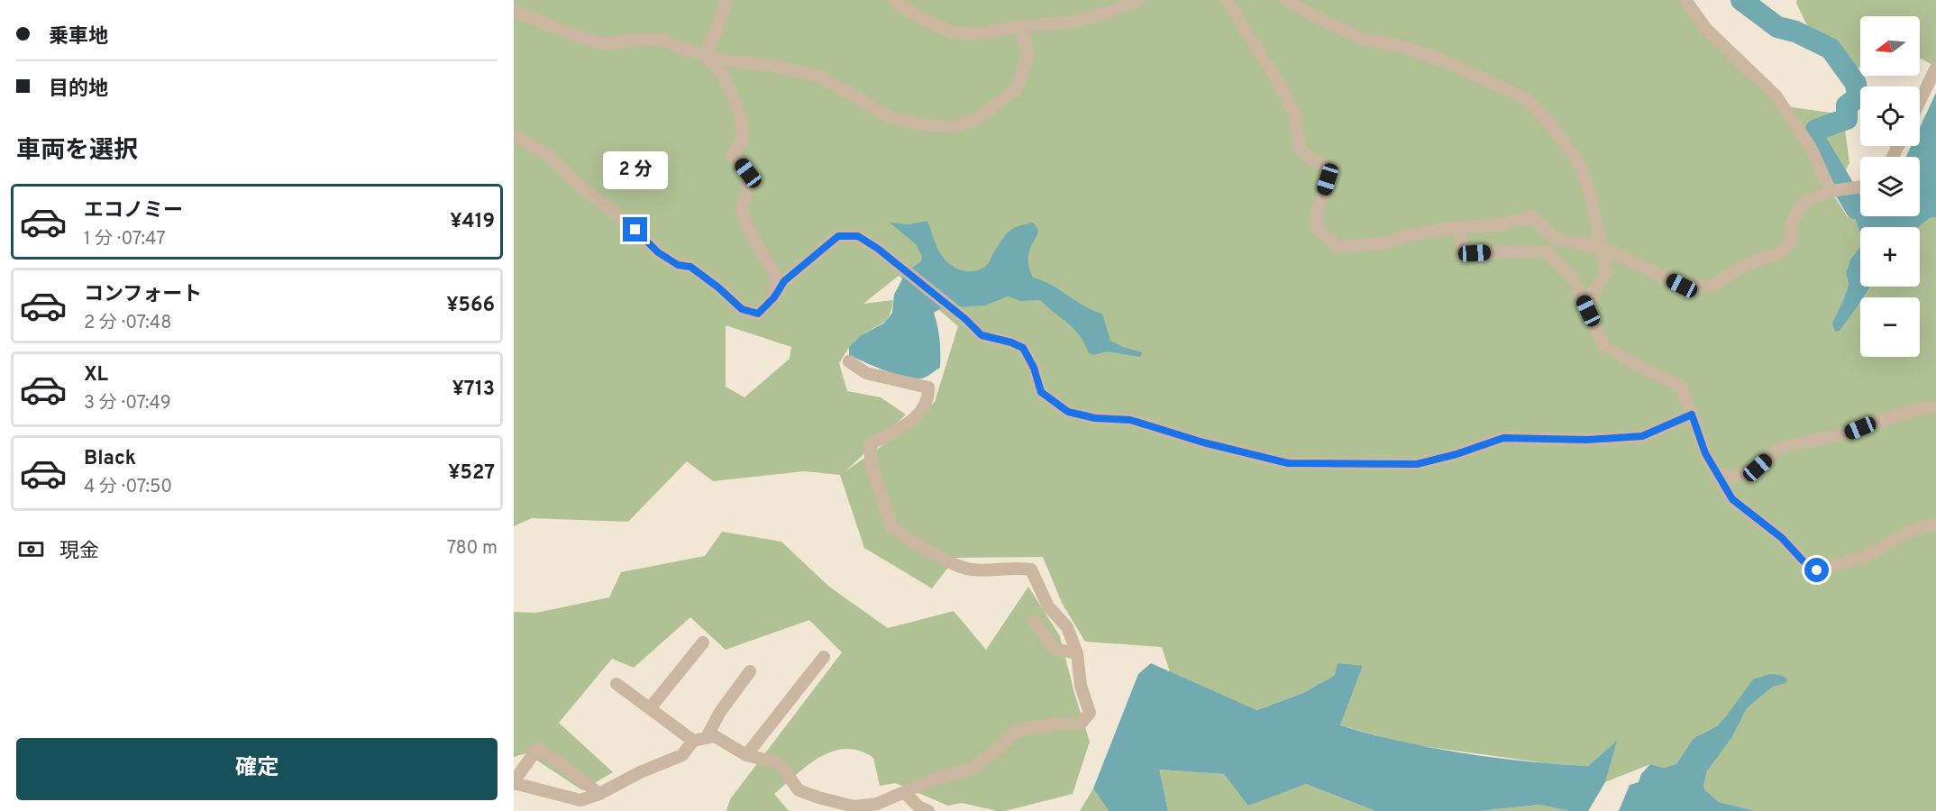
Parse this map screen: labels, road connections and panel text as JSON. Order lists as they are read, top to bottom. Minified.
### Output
{"north":"left","page":{"banner":["乗車地","目的地"],"map_buttons":["+","−"],"heading":"車両を選択","bubble":"2 分","list":[{"name":"エコノミー","note":"1 分 · 07:47","value":"¥419"},{"name":"コンフォート","note":"2 分 · 07:48","value":"¥566"},{"name":"XL","note":"3 分 · 07:49","value":"¥713"},{"name":"Black","note":"4 分 · 07:50","value":"¥527"}],"pay":["現金","780 m"],"buttons":"確定"}}
